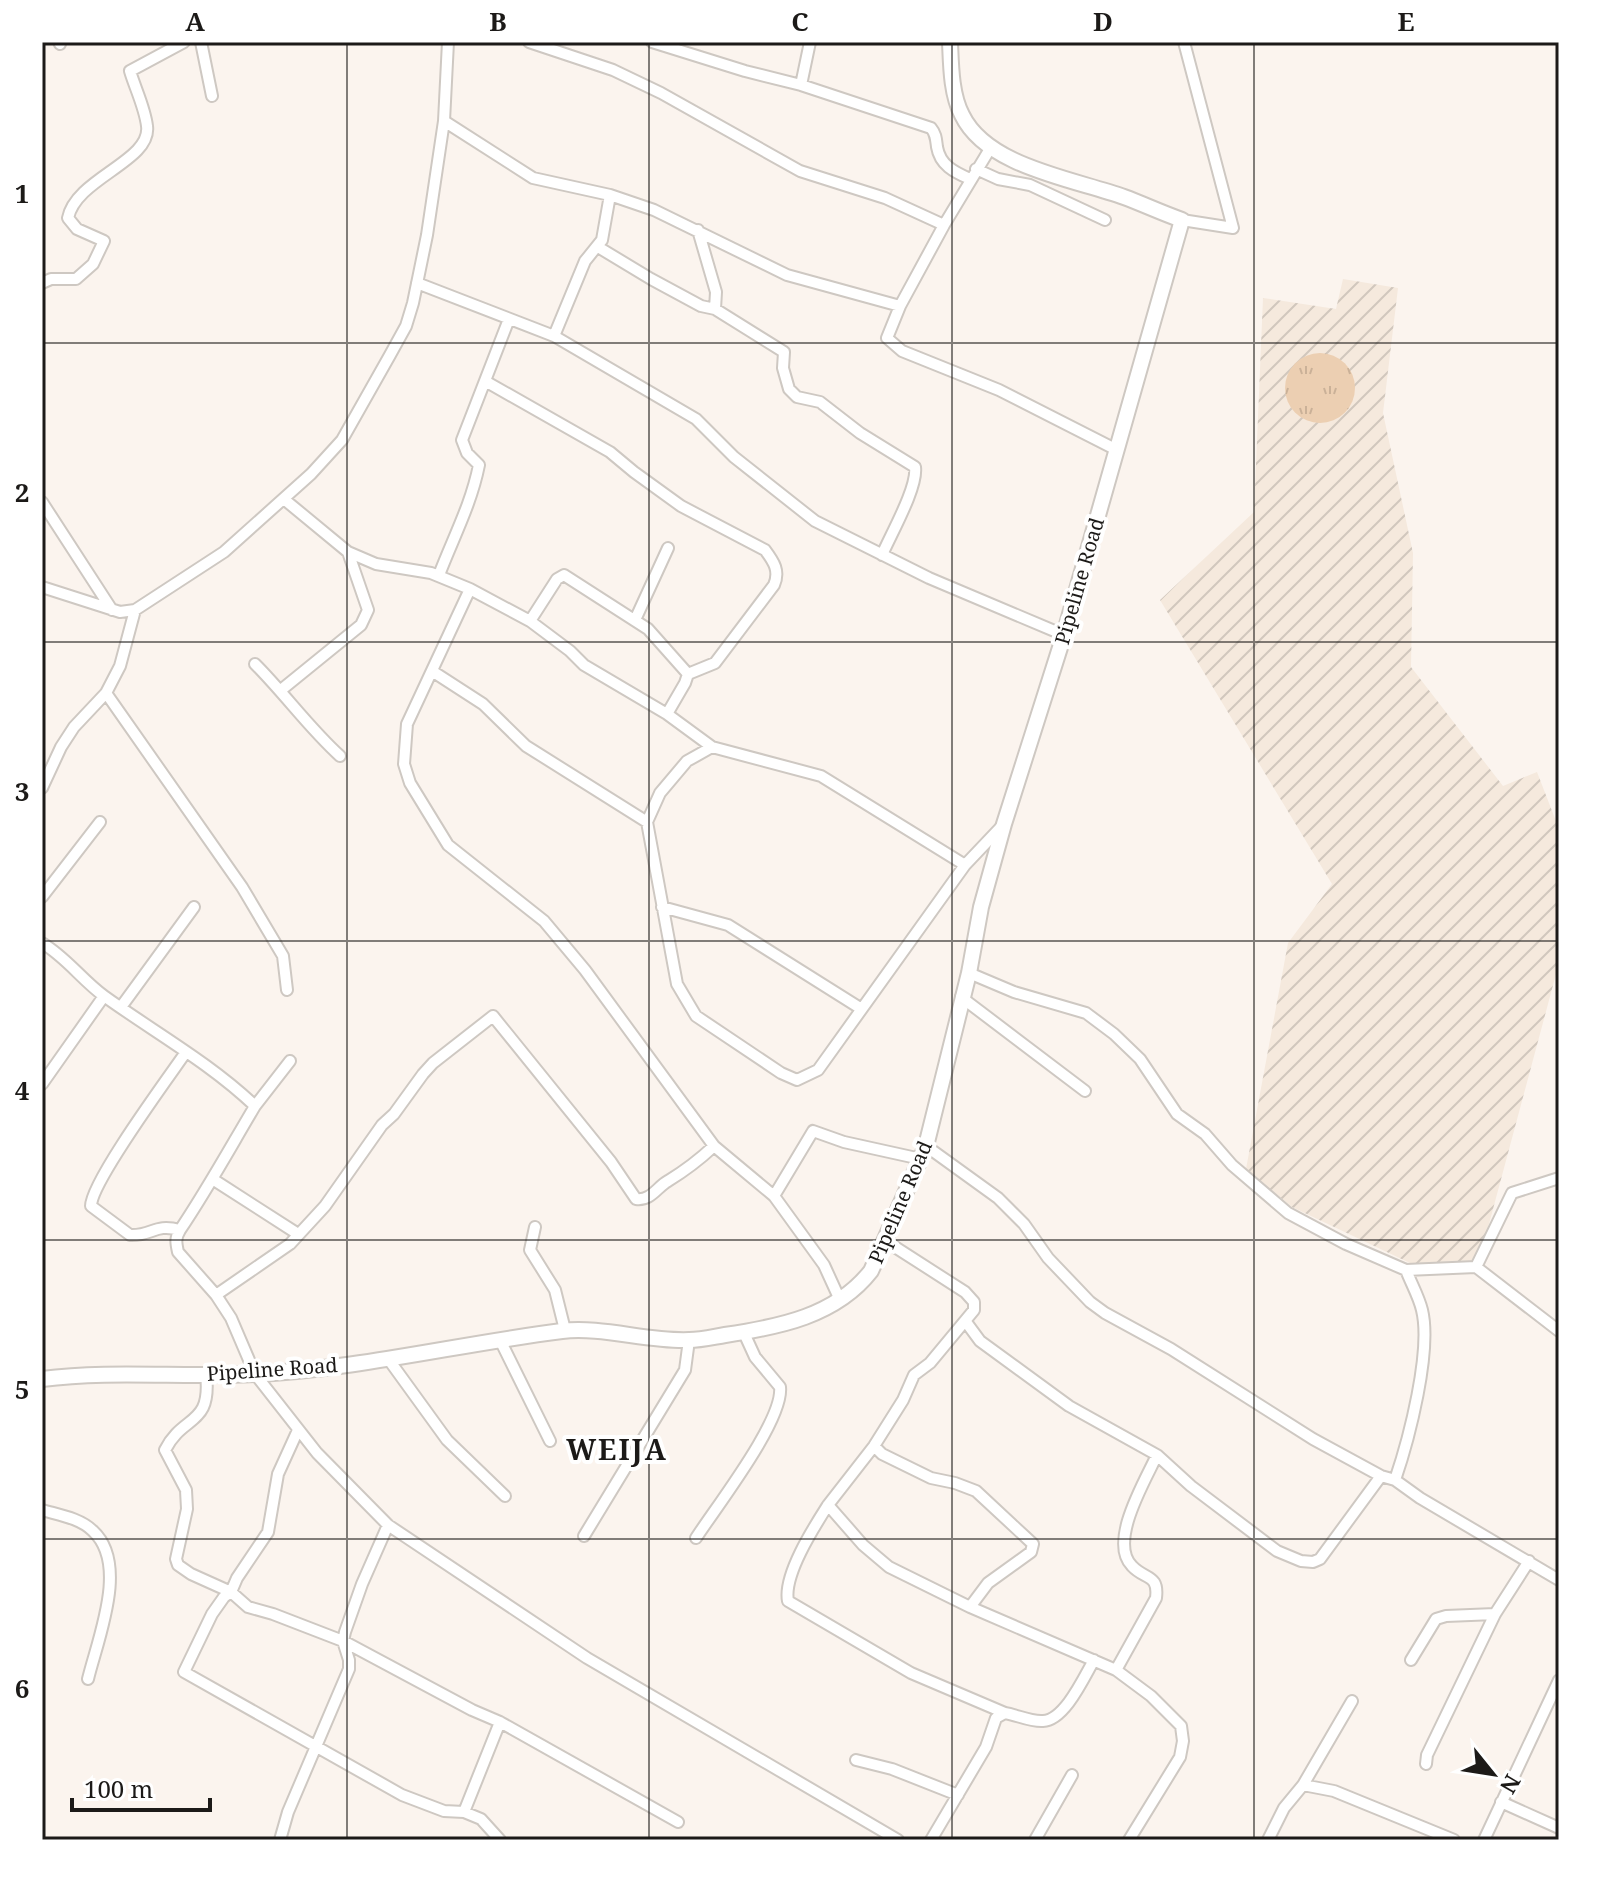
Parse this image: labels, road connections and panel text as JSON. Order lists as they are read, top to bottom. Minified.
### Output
{"streets":{"street":["Pipeline Road"]},"districts":["WEIJA"],"scale_bar":"100 m","north":"bottom right","grid":{"columns":["A","B","C","D","E"],"rows":["1","2","3","4","5","6"]}}
